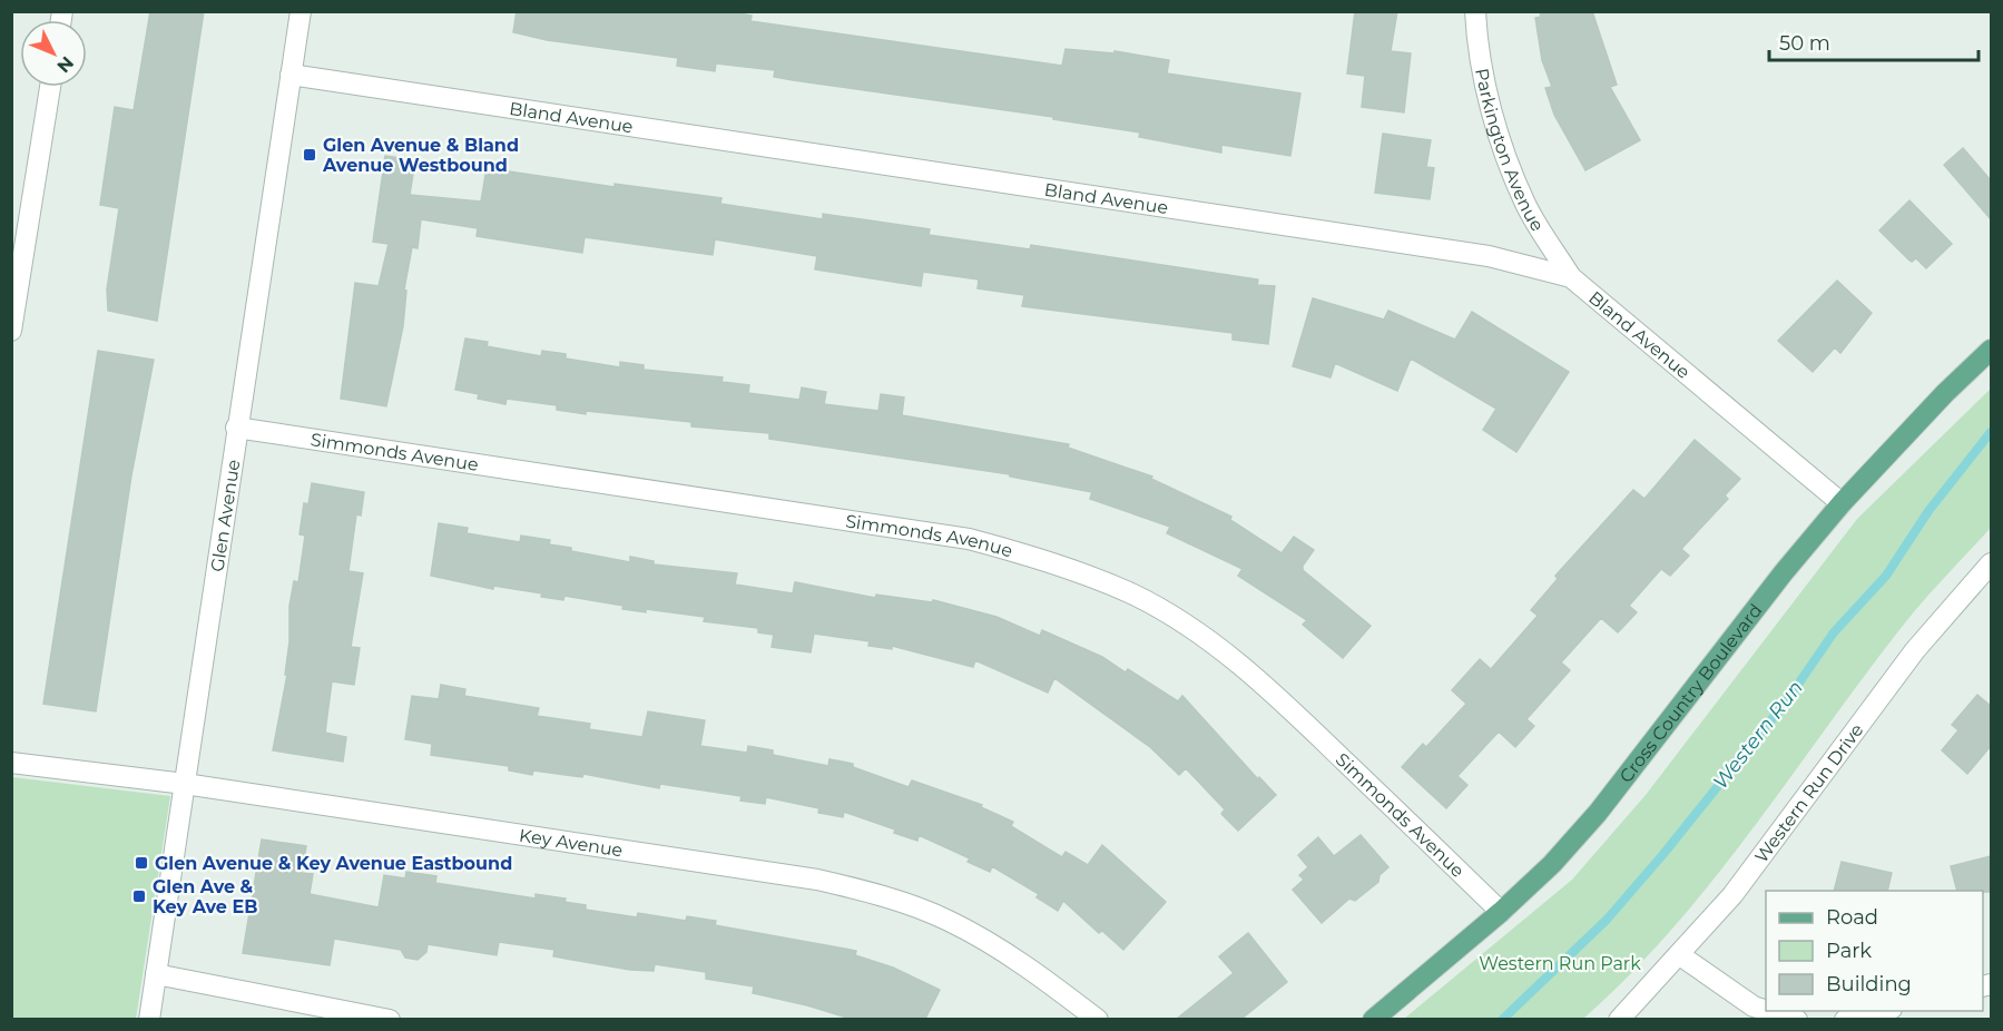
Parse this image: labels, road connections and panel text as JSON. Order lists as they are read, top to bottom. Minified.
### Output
{"streets":{"main road":["Cross Country Boulevard"],"street":["Bland Avenue","Parkington Avenue","Simmonds Avenue","Glen Avenue","Western Run Drive","Key Avenue"]},"crossings":[["Bland Avenue","Parkington Avenue"],["Bland Avenue","Glen Avenue"],["Bland Avenue","Cross Country Boulevard"],["Simmonds Avenue","Glen Avenue"],["Simmonds Avenue","Cross Country Boulevard"],["Glen Avenue","Key Avenue"]],"water":["Western Run"],"parks":["Western Run Park"],"places":{"transit":["Glen Avenue & Bland Avenue Westbound","Glen Avenue & Key Avenue Eastbound","Glen Ave & Key Ave EB"]},"legend":["Road","Park","Building"],"scale_bar":"50 m","north":"bottom right"}
